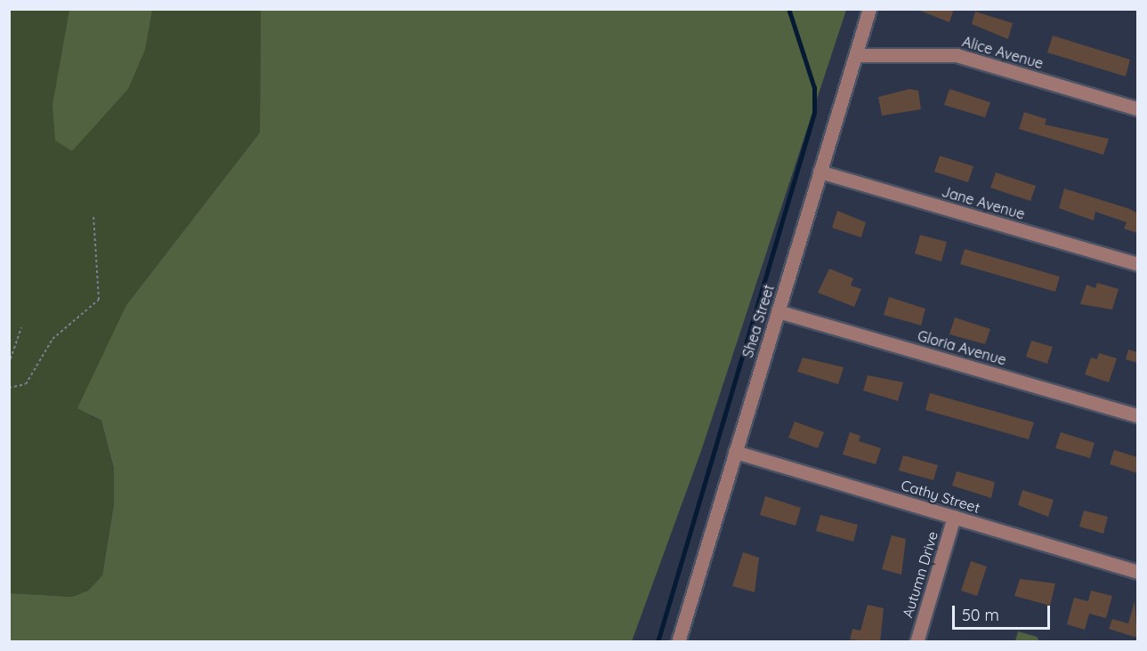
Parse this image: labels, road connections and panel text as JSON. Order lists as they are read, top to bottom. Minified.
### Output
{"streets":{"street":["Alice Avenue","Jane Avenue","Shea Street","Gloria Avenue","Cathy Street","Autumn Drive"]},"crossings":[["Alice Avenue","Shea Street"],["Jane Avenue","Shea Street"],["Shea Street","Gloria Avenue"],["Shea Street","Cathy Street"],["Cathy Street","Autumn Drive"]],"scale_bar":"50 m"}
